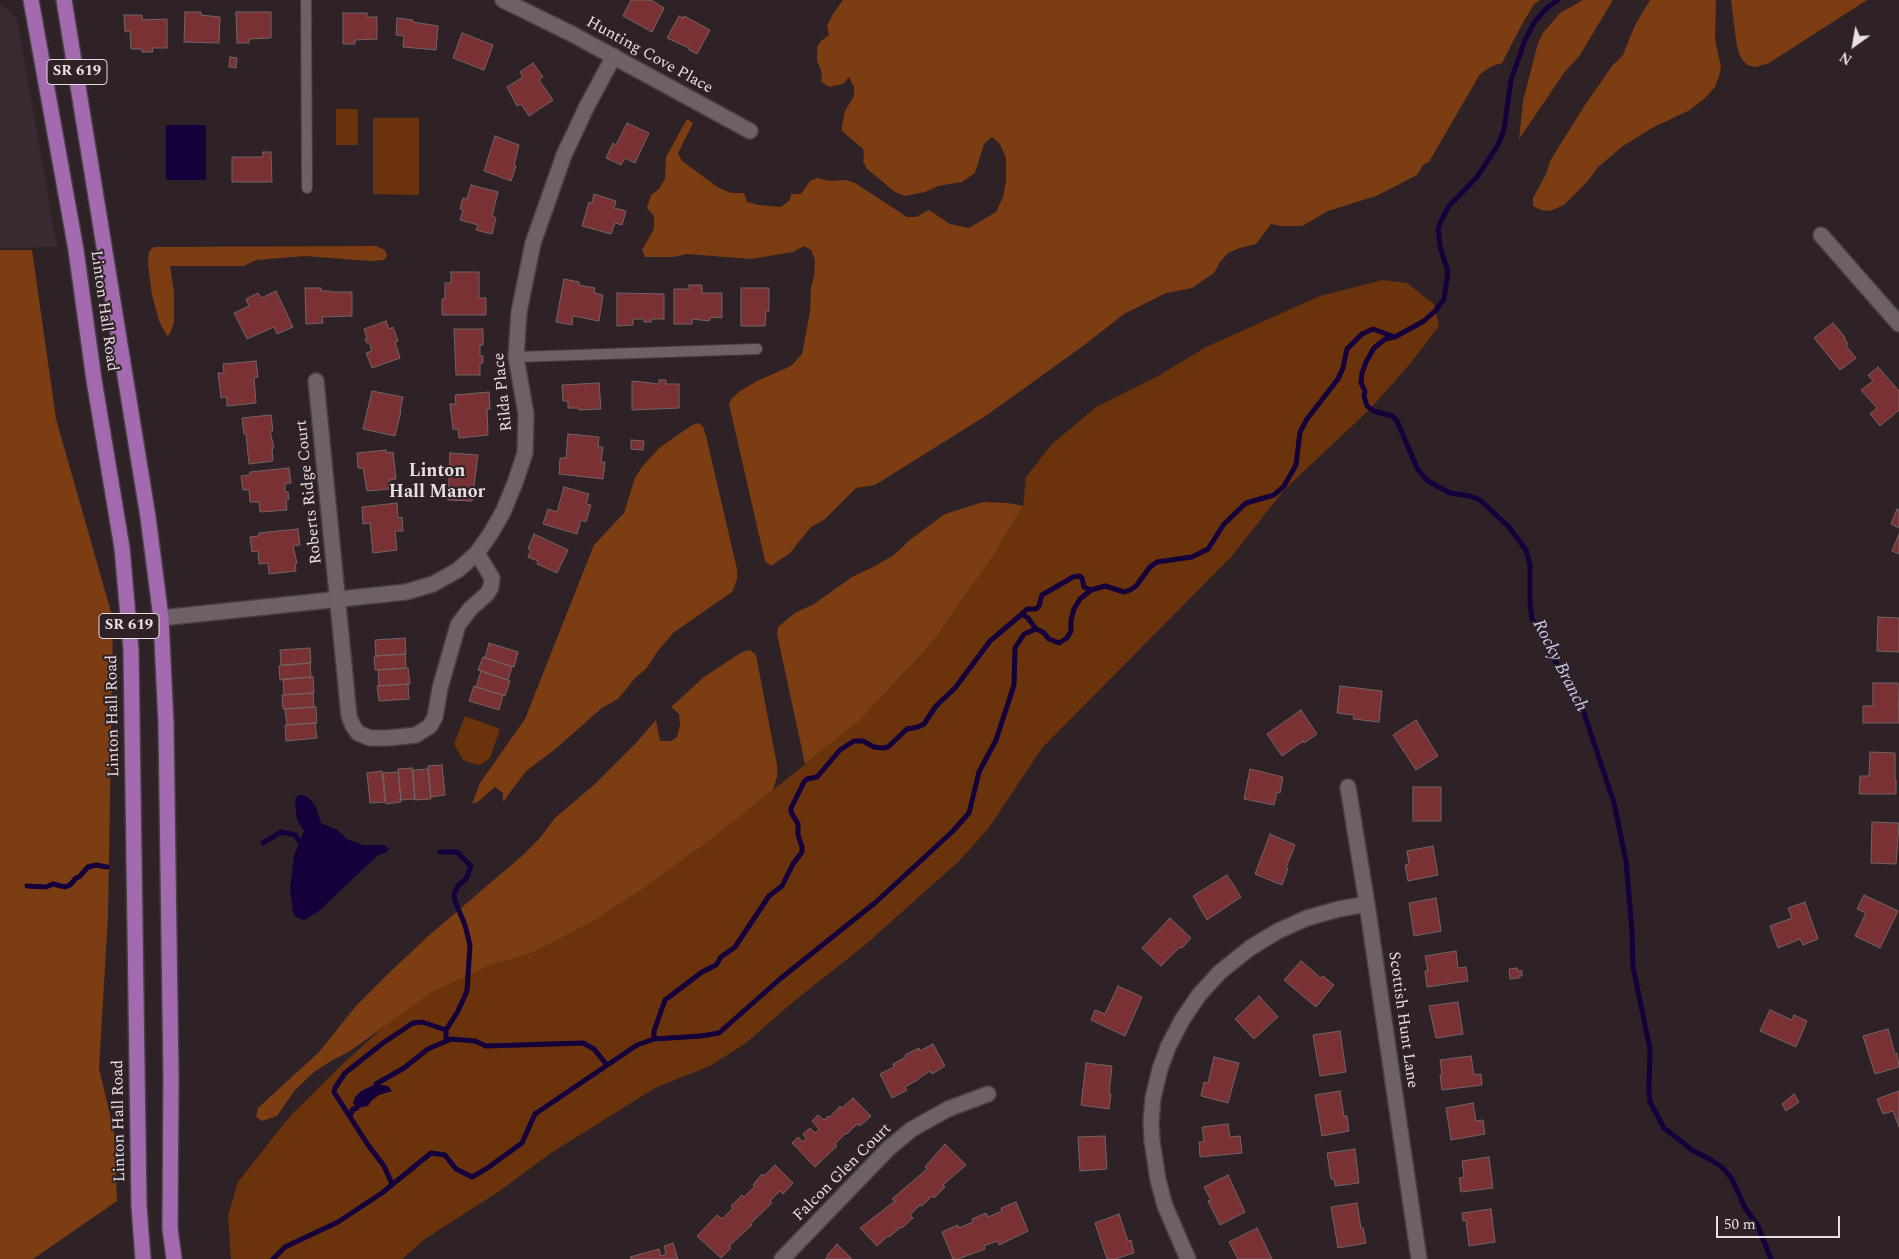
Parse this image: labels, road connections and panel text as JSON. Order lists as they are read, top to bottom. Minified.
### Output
{"streets":{"main road":["SR 619","Linton Hall Road"],"street":["Hunting Cove Place","Rilda Place","Roberts Ridge Court","Scottish Hunt Lane","Falcon Glen Court"]},"crossings":[["Hunting Cove Place","Rilda Place"],["Linton Hall Road","Rilda Place"],["Rilda Place","Roberts Ridge Court"]],"districts":["Linton Hall Manor"],"water":["Rocky Branch"],"scale_bar":"50 m","north":"bottom left"}
